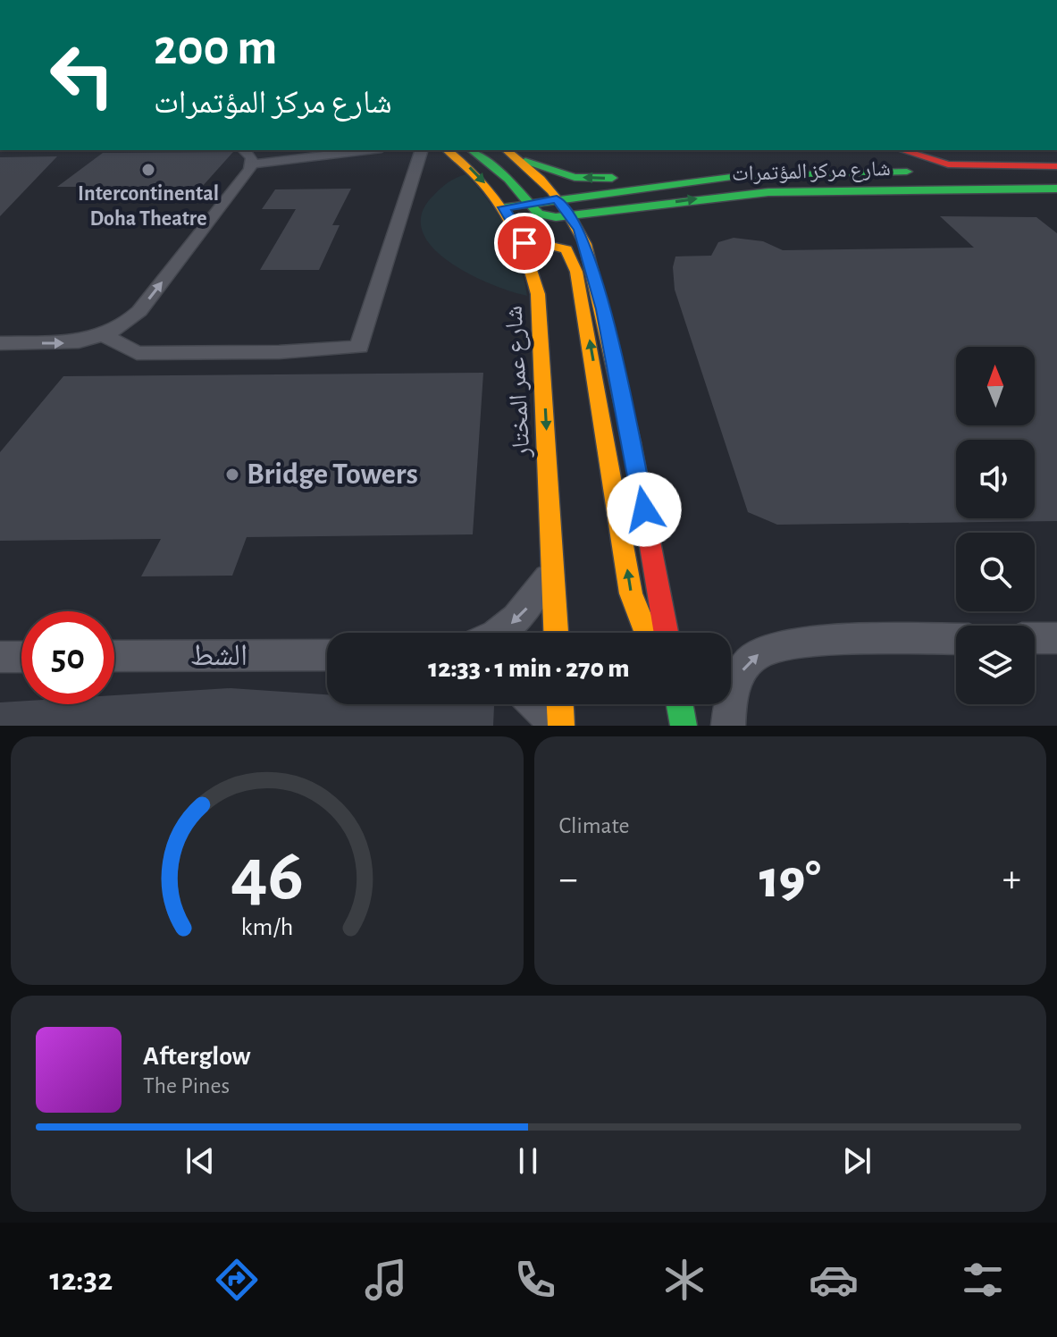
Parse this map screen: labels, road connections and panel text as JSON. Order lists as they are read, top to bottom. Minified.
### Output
{"streets":{"main road":["شارع مركز المؤتمرات","شارع عمر المختار"],"street":["الشط"]},"crossings":[["شارع مركز المؤتمرات","شارع عمر المختار"]],"places":["Intercontinental Doha Theatre","Bridge Towers"],"north":"top","page":{"turn":["200 m","شارع مركز المؤتمرات"],"limit":"50","trip":"12:33 · 1 min · 270 m","tile":"Climate","heat":["−","19°","+"],"song":["Afterglow","The Pines"],"tabs":"12:32","gauge":["46","km/h"]}}
